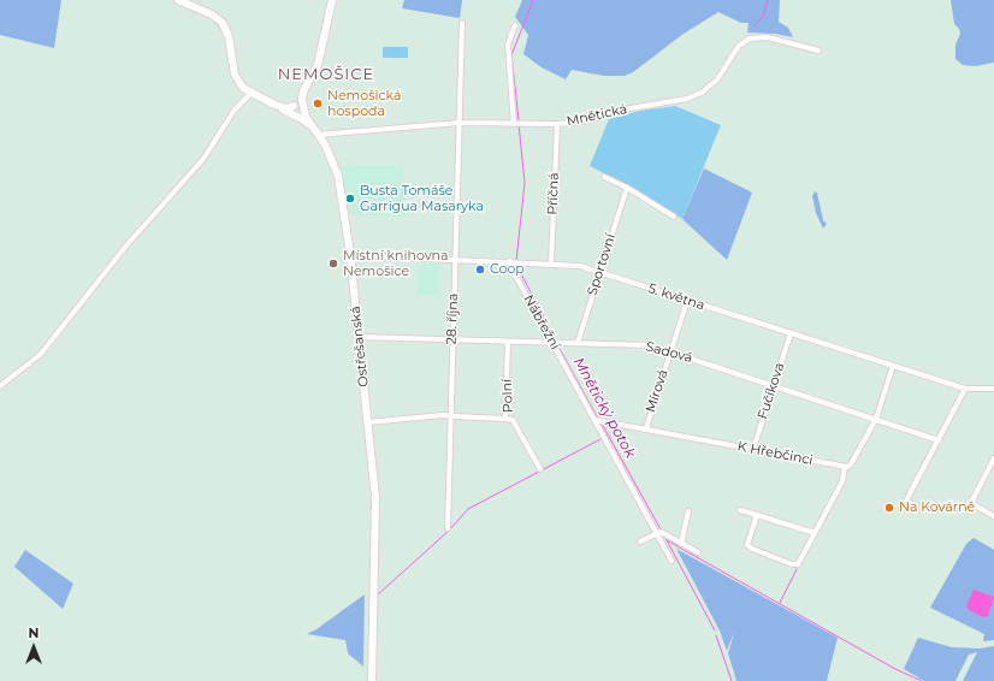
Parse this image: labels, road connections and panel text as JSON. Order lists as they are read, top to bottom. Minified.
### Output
{"streets":{"street":["Mnětická","Příčná","Sportovní","5. května","28. října","Nábřežní","Ostřešanská","Sadová","Mírová","Fučíkova","Polní","K Hřebčinci"]},"crossings":[["Mnětická","Příčná"],["Mnětická","28. října"],["Mnětická","Ostřešanská"],["Příčná","5. května"],["Sportovní","5. května"],["Sportovní","Sadová"],["5. května","28. října"],["5. května","Nábřežní"],["5. května","Ostřešanská"],["5. května","Mírová"],["5. května","Fučíkova"],["28. října","Sadová"],["Nábřežní","Sadová"],["Nábřežní","K Hřebčinci"],["Ostřešanská","Sadová"],["Sadová","Mírová"],["Sadová","Fučíkova"],["Sadová","Polní"],["Mírová","K Hřebčinci"],["Fučíkova","K Hřebčinci"]],"districts":["NEMOŠICE"],"water":["Mnětický potok"],"places":["Nemošická hospoda","Busta Tomáše Garrigua Masaryka","Místní knihovna Nemošice","Coop","Na Kovárně"],"north":"top"}
